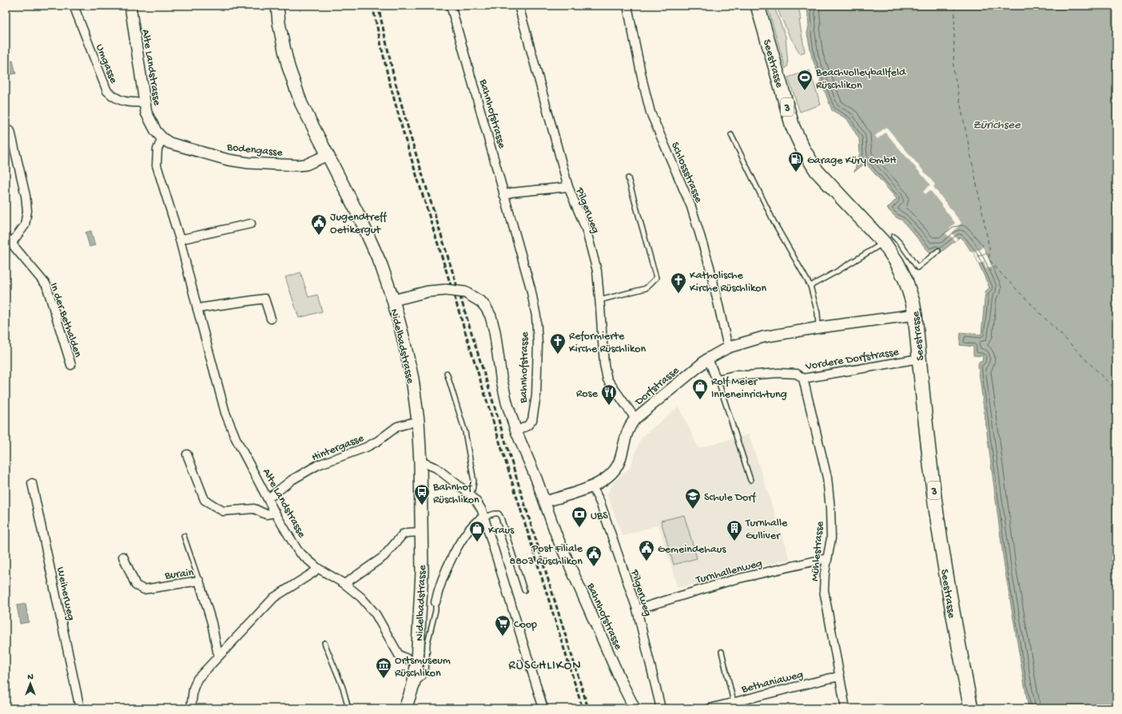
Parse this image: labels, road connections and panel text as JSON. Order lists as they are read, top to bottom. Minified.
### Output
{"streets":{"main road":["Seestrasse","3","Nidelbadstrasse"],"street":["Umgasse","Alte Landstrasse","Bahnhofstrasse","Bodengasse","Schlossstrasse","Pilgerweg","In der Bethalden","Vordere Dorfstrasse","Dorfstrasse","Hintergasse","Mühlestrasse","Turnhallenweg","Burain","Weiherweg","Bethaniaweg"]},"crossings":[["Umgasse","Alte Landstrasse"],["Seestrasse","Vordere Dorfstrasse"],["Seestrasse","Dorfstrasse"],["Alte Landstrasse","Bodengasse"],["Alte Landstrasse","Nidelbadstrasse"],["Alte Landstrasse","Hintergasse"],["Bahnhofstrasse","Dorfstrasse"],["Bodengasse","Nidelbadstrasse"],["Schlossstrasse","Dorfstrasse"],["Pilgerweg","Dorfstrasse"],["Pilgerweg","Turnhallenweg"],["Nidelbadstrasse","Hintergasse"],["Vordere Dorfstrasse","Mühlestrasse"],["Mühlestrasse","Turnhallenweg"],["Mühlestrasse","Bethaniaweg"]],"districts":["RÜSCHLIKON"],"water":["Zürichsee"],"places":{"sports":["Beachvolleyballfeld Rüschlikon"],"fuel station":["Garage Küry GmbH"],"public building":["Jugendtreff Oetikergut","Gemeindehaus","Post Filiale 8803 Rüschlikon"],"church":["Katholische Kirche Rüschlikon","Reformierte Kirche Rüschlikon"],"shop":["Rolf Meier Inneneinrichtung","Kraus"],"restaurant":["Rose"],"bus stop":["Bahnhof Rüschlikon"],"school or university":["Schule Dorf"],"bank":["UBS"],"building":["Turnhalle Gulliver"],"supermarket":["Coop"],"museum":["Ortsmuseum Rüschlikon"]},"north":"top"}
